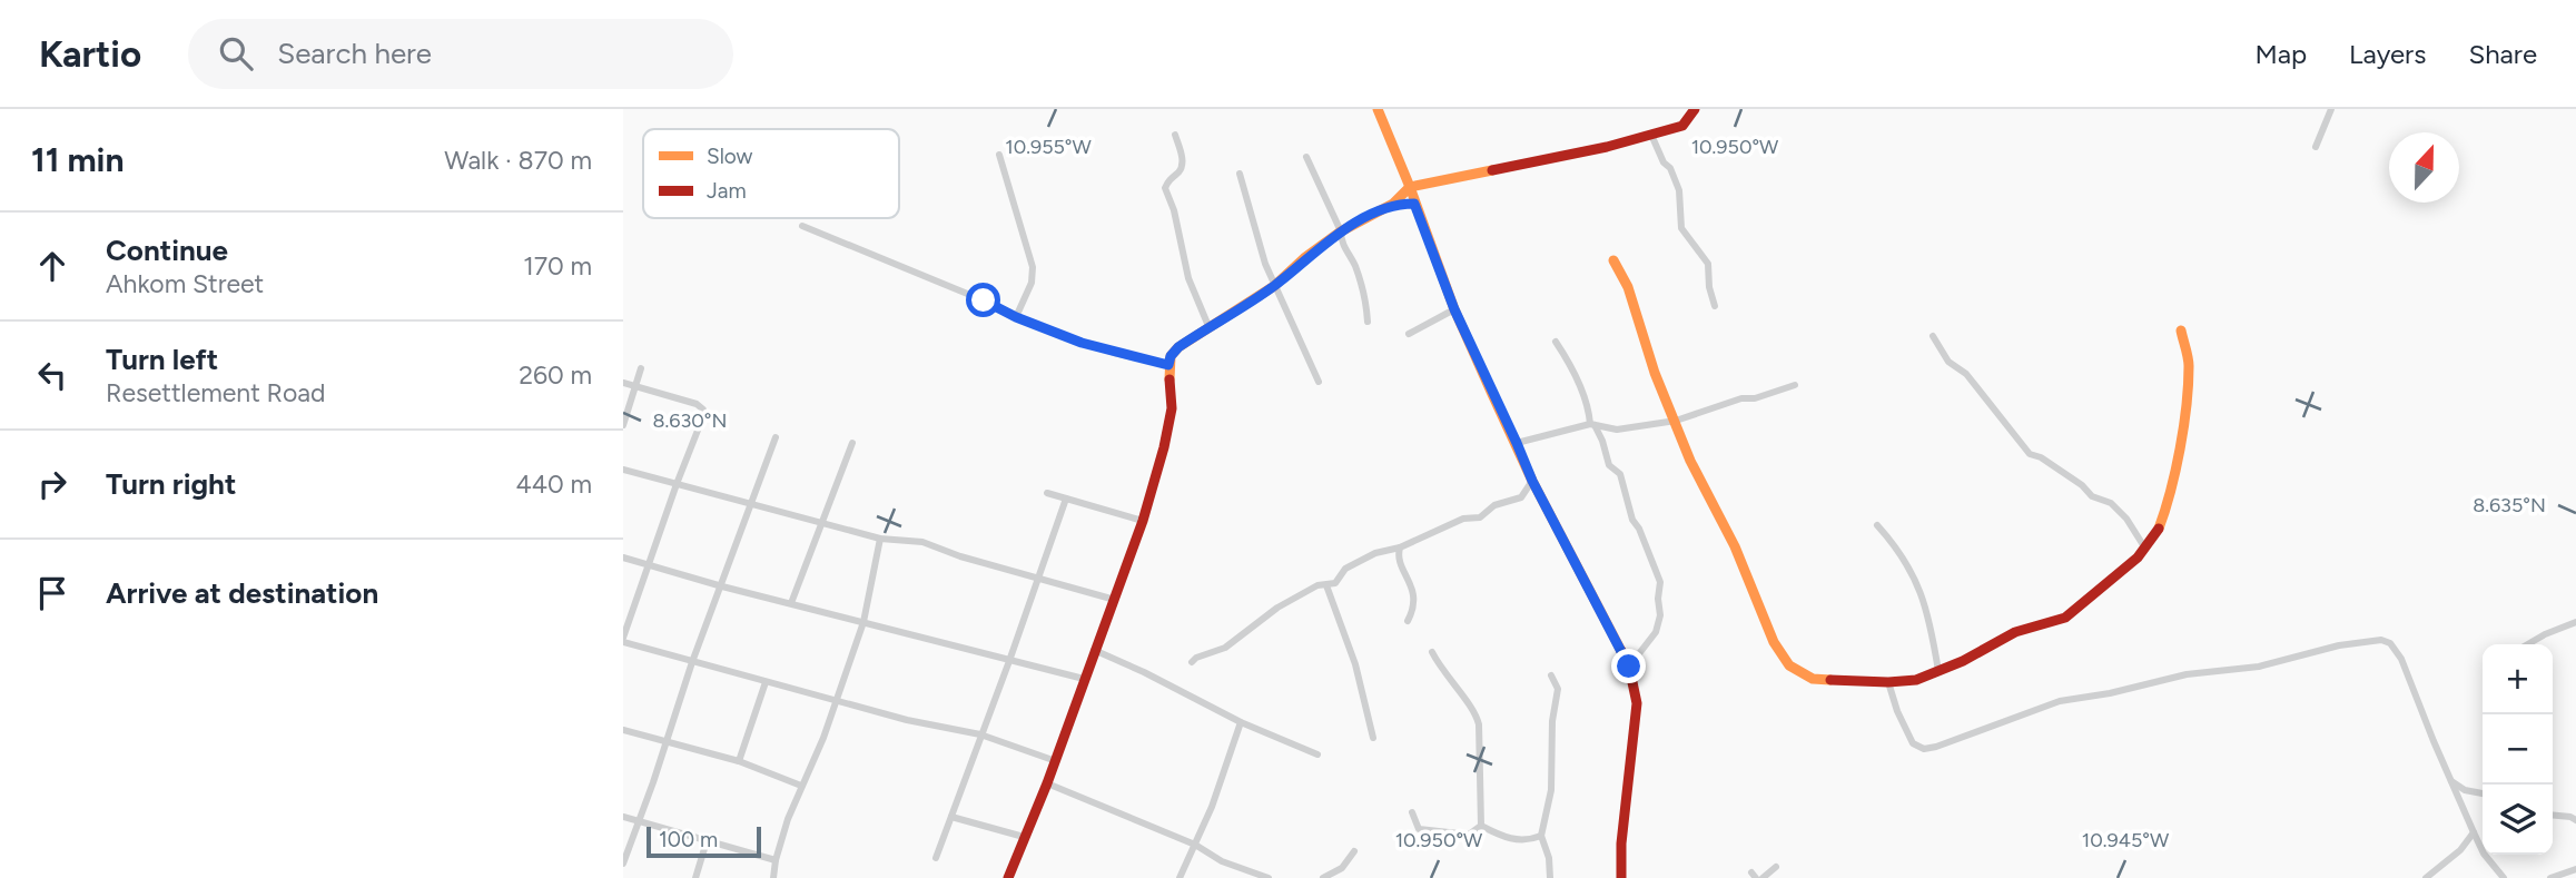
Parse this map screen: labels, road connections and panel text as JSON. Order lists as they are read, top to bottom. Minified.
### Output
{"legend":["Slow","Jam"],"scale_bar":"100 m","north":"top","page":{"header":"Kartio","search":"Search here","nav":["Map","Layers","Share"],"heading":["11 min","Walk · 870 m"],"list":[["Continue","Ahkom Street","170 m"],["Turn left","Resettlement Road","260 m"],["Turn right","440 m"],"Arrive at destination"],"map_buttons":["+","−"],"scale":"100 m"},"coordinates":["10.955°W","10.950°W","8.630°N","8.635°N","10.945°W"]}
